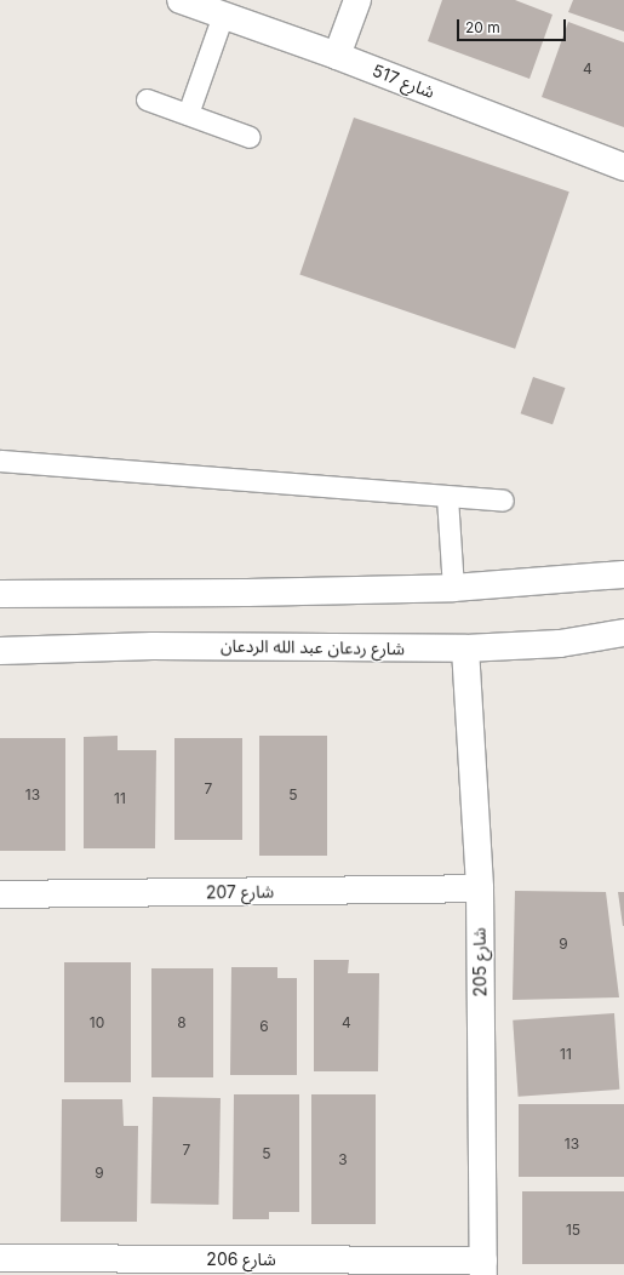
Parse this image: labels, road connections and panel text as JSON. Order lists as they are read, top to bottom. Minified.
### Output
{"streets":{"street":["شارع 517","شارع ردعان عبد الله الردعان","شارع 207","شارع 205","شارع 206"]},"crossings":[["شارع ردعان عبد الله الردعان","شارع 205"],["شارع 207","شارع 205"],["شارع 205","شارع 206"]],"house_numbers":["4","7","13","5","11","9","10","8","4","6","11","13","7","5","3","9","15"],"scale_bar":"20 m"}
